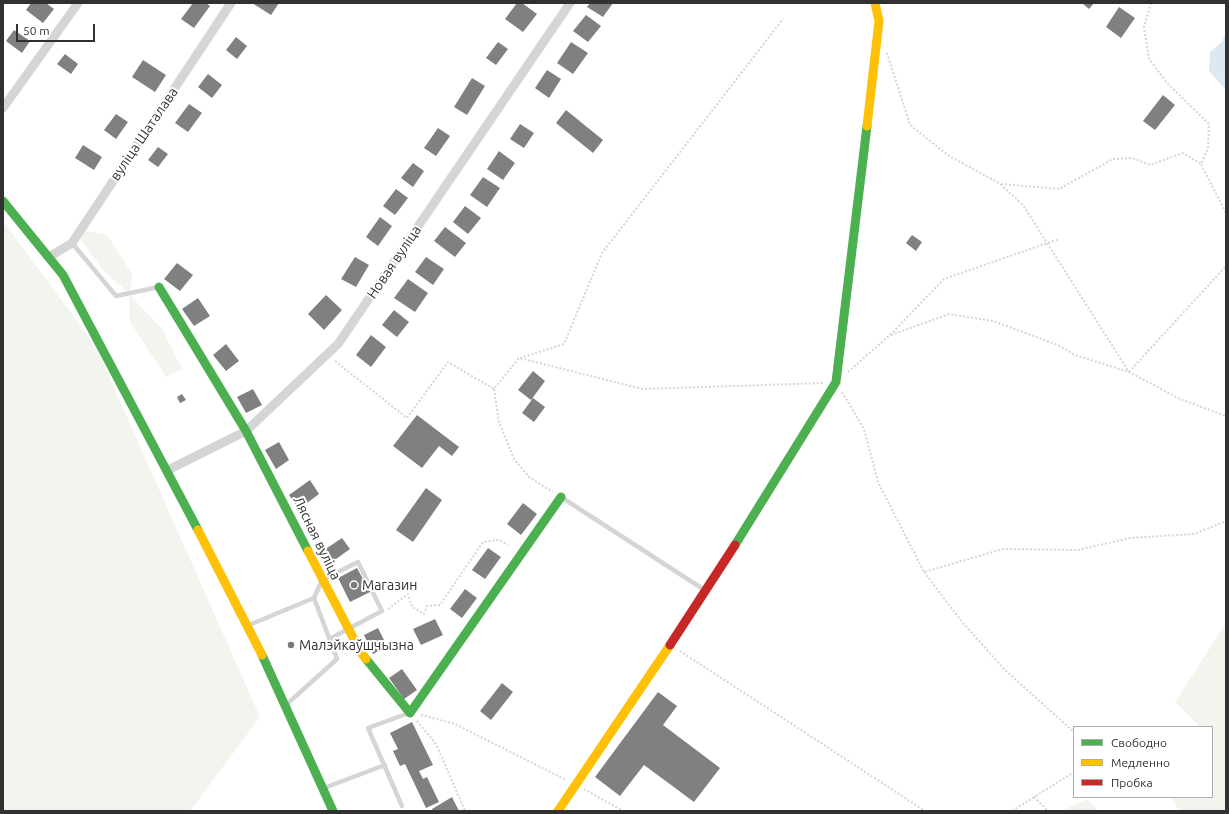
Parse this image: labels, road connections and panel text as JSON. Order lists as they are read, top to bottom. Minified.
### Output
{"streets":{"street":["вуліца Шаталава","Новая вуліца","Лясная вуліца"]},"crossings":[["Новая вуліца","Лясная вуліца"]],"places":["Магазин","Малэйкаўшчызна"],"legend":["Свободно","Медленно","Пробка"],"scale_bar":"50 m"}
